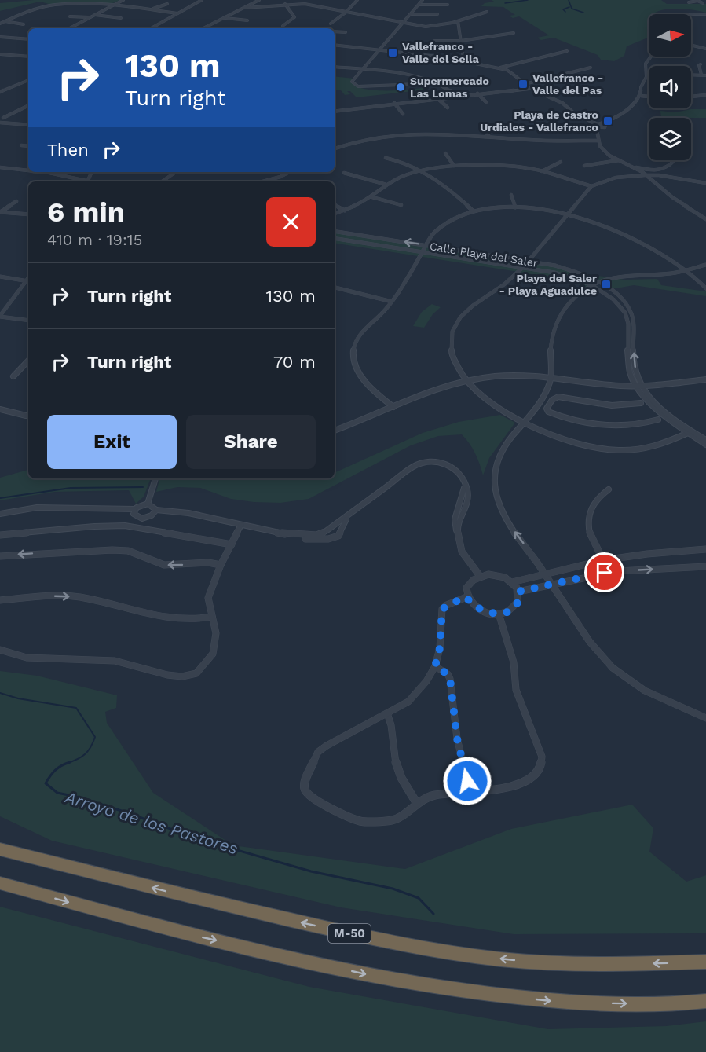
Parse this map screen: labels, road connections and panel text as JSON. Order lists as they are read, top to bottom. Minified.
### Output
{"streets":{"highway":["M-50"],"street":["Calle Playa del Saler"]},"water":["Arroyo de los Pastores"],"places":{"transit":["Vallefranco - Valle del Sella","Vallefranco - Valle del Pas","Playa de Castro Urdiales - Vallefranco","Playa del Saler - Playa Aguadulce"],"other":["Supermercado Las Lomas"]},"north":"right","page":{"turn":["130 m","Turn right"],"then":"Then","heading":["6 min","410 m · 19:15"],"list":[{"name":"Turn right","value":"130 m"},{"name":"Turn right","value":"70 m"}],"buttons":["Exit","Share"]}}
